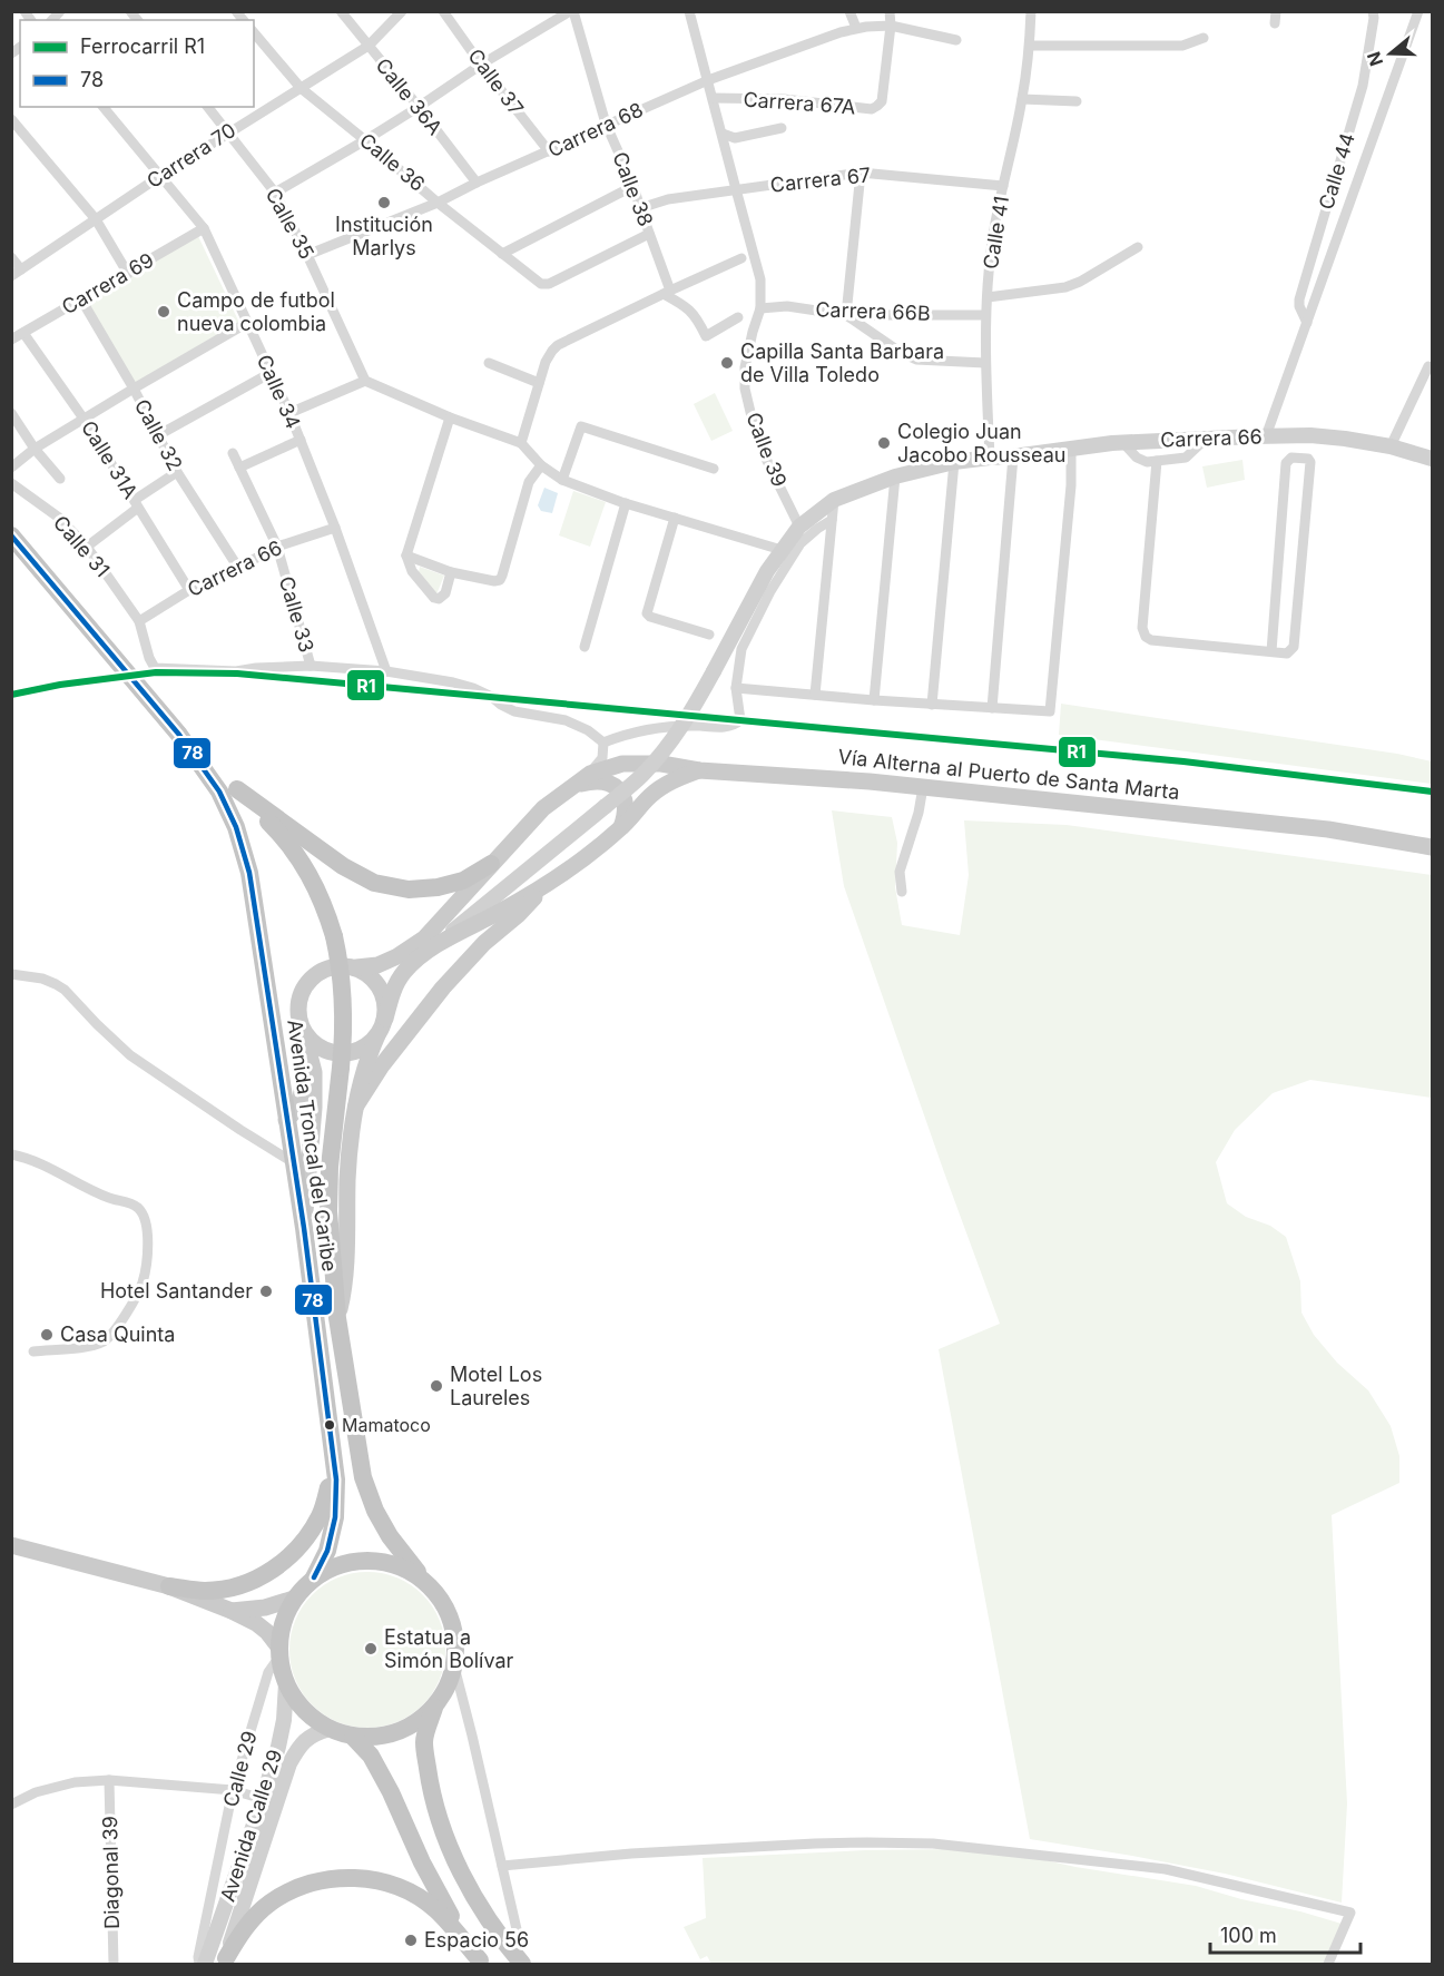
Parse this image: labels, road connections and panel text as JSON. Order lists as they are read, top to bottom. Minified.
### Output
{"streets":{"highway":["Avenida Troncal del Caribe"],"main road":["Vía Alterna al Puerto de Santa Marta"],"street":["Calle 37","Calle 36A","Carrera 67A","Carrera 68","Carrera 70","Calle 36","Calle 44","Carrera 67","Calle 38","Calle 35","Calle 41","Carrera 69","Carrera 66B","Calle 34","Calle 32","Carrera 66","Calle 39","Calle 31A","Calle 31","Calle 33","Calle 29","Avenida Calle 29","Diagonal 39"]},"crossings":[["Calle 37","Carrera 68"],["Calle 37","Calle 38"],["Calle 36A","Carrera 68"],["Calle 36A","Carrera 70"],["Calle 36A","Calle 38"],["Carrera 67A","Carrera 68"],["Carrera 67A","Calle 39"],["Carrera 68","Calle 36"],["Carrera 68","Calle 38"],["Carrera 68","Calle 35"],["Carrera 68","Calle 39"],["Carrera 70","Calle 36"],["Carrera 70","Calle 35"],["Carrera 70","Calle 34"],["Calle 36","Calle 38"],["Carrera 67","Calle 38"],["Carrera 67","Calle 41"],["Carrera 67","Calle 39"],["Calle 38","Calle 35"],["Calle 41","Carrera 66B"],["Calle 41","Carrera 66"],["Carrera 69","Calle 34"],["Carrera 69","Calle 32"],["Carrera 69","Calle 31A"],["Carrera 66B","Calle 39"],["Calle 34","Carrera 66"],["Calle 32","Carrera 66"],["Carrera 66","Calle 39"],["Carrera 66","Calle 31A"],["Carrera 66","Calle 31"],["Carrera 66","Calle 33"],["Calle 31","Calle 33"],["Avenida Troncal del Caribe","Calle 29"],["Avenida Troncal del Caribe","Avenida Calle 29"],["Calle 29","Avenida Calle 29"]],"places":["Institución Marlys","Campo de futbol nueva colombia","Capilla Santa Barbara de Villa Toledo","Colegio Juan Jacobo Rousseau","Hotel Santander","Casa Quinta","Motel Los Laureles","Mamatoco","Estatua a Simón Bolívar","Espacio 56"],"lines":["transit line 78","rail line R1"],"legend":["Ferrocarril R1","78"],"scale_bar":"100 m","north":"left"}
